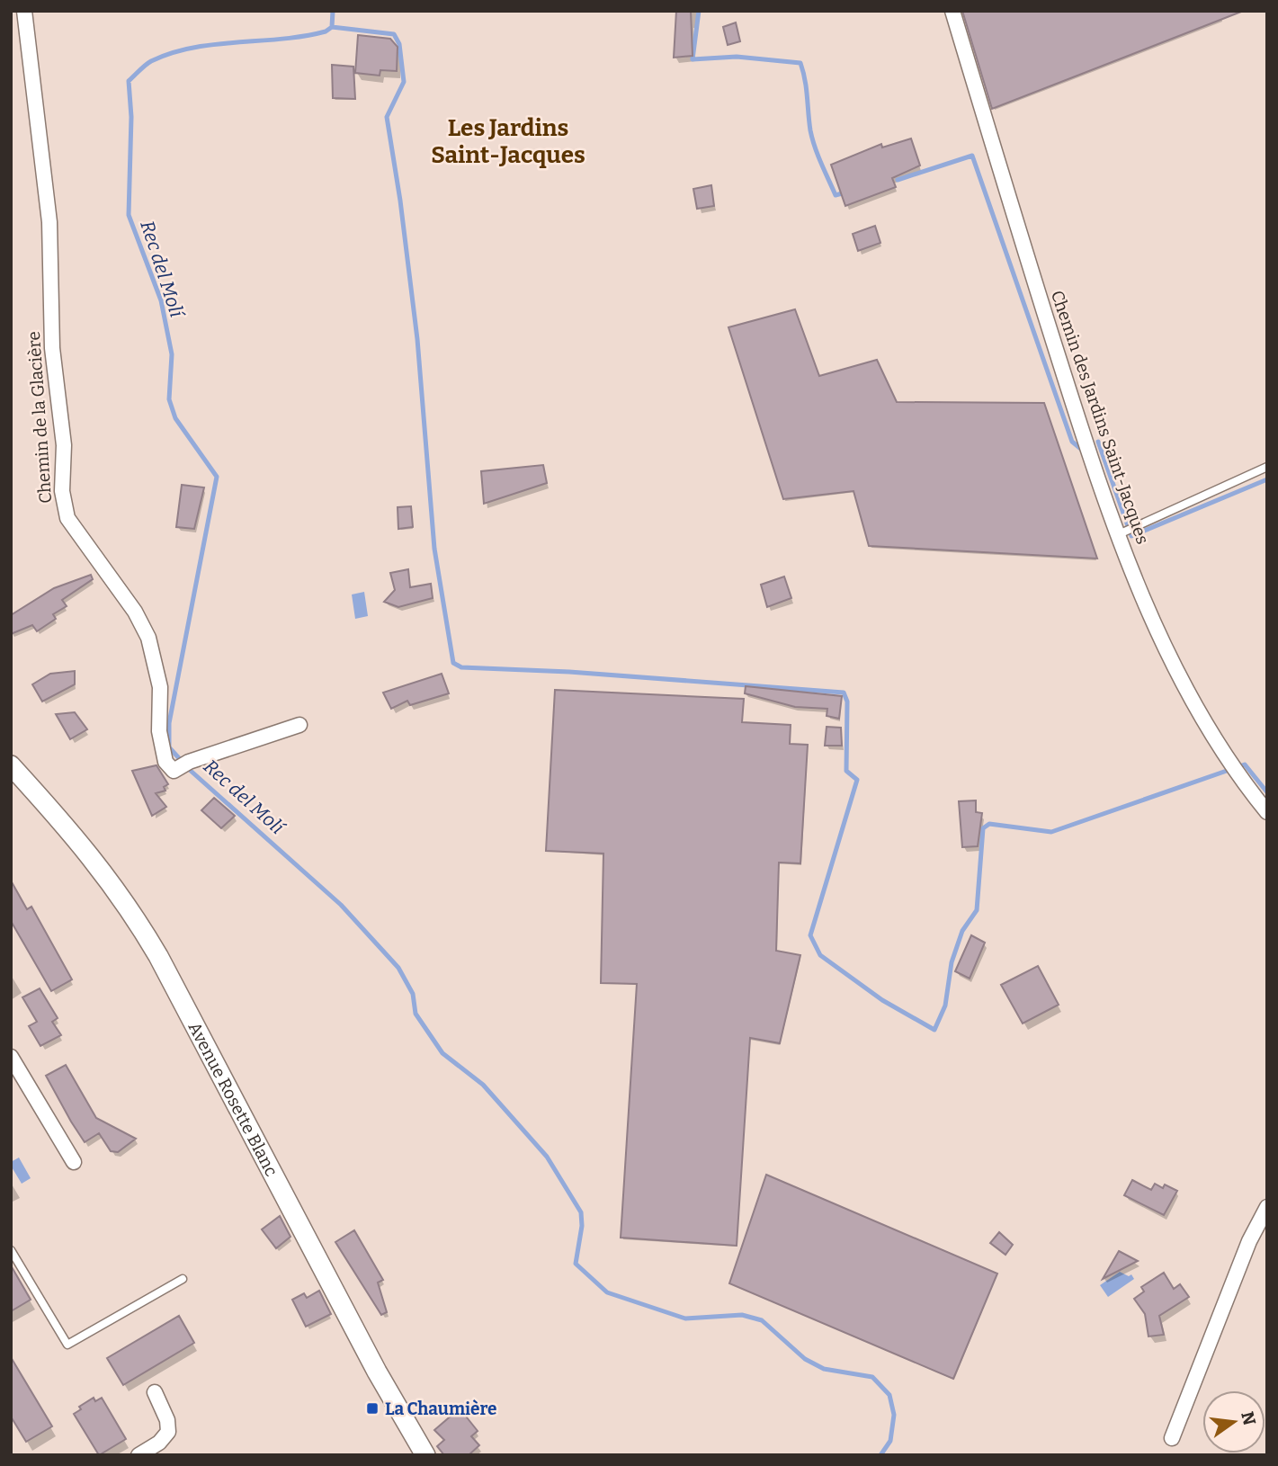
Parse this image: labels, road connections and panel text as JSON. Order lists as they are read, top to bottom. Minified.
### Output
{"streets":{"main road":["Avenue Rosette Blanc"],"street":["Chemin de la Glacière","Chemin des Jardins Saint-Jacques"]},"districts":["Les Jardins Saint-Jacques"],"water":["Rec del Molí"],"places":{"transit":["La Chaumière"]},"north":"right"}
